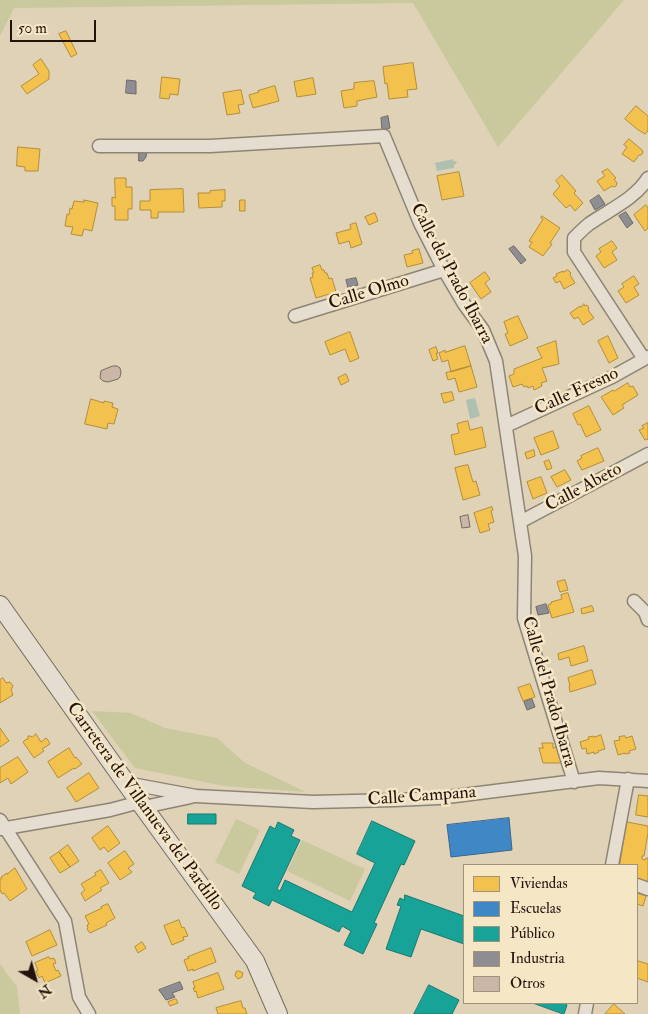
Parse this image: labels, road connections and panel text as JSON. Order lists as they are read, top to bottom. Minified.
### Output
{"streets":{"street":["Calle del Prado Ibarra","Calle Olmo","Calle Fresno","Calle Abeto","Calle Campana","Carretera de Villanueva del Pardillo"]},"crossings":[["Calle del Prado Ibarra","Calle Olmo"],["Calle del Prado Ibarra","Calle Fresno"],["Calle del Prado Ibarra","Calle Abeto"],["Calle del Prado Ibarra","Calle Campana"]],"legend":["Viviendas","Escuelas","Público","Industria","Otros"],"scale_bar":"50 m","north":"bottom right"}
